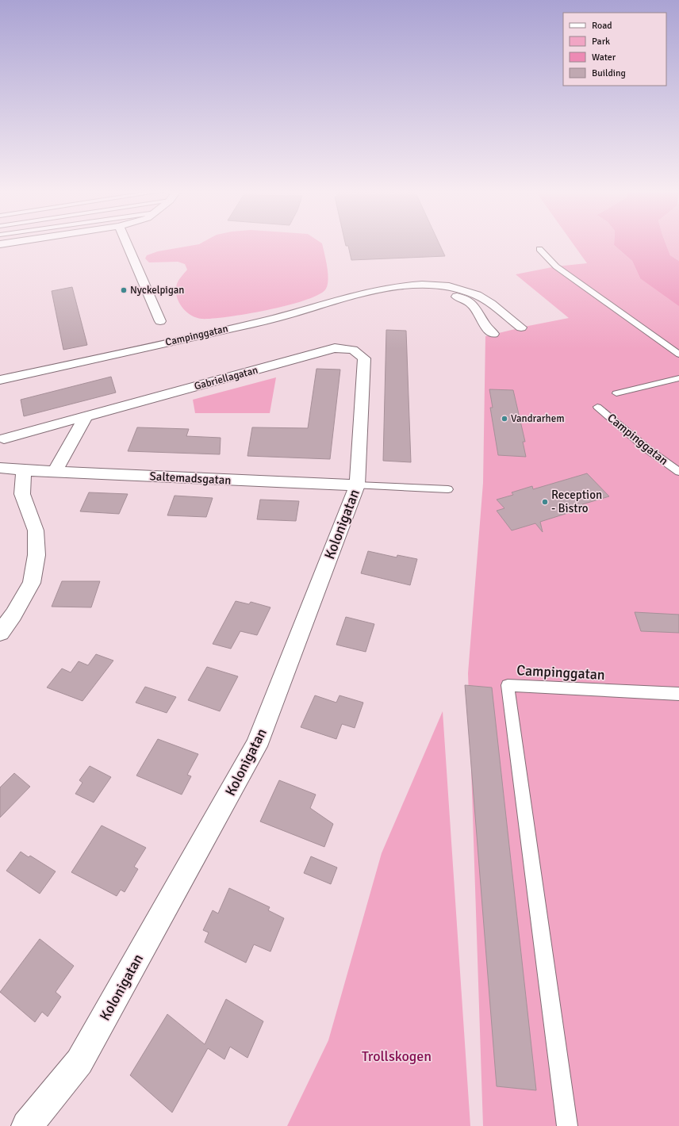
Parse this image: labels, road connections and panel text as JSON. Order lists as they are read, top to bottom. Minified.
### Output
{"streets":{"street":["Campinggatan","Gabriellagatan","Saltemadsgatan","Kolonigatan"]},"crossings":[["Gabriellagatan","Kolonigatan"],["Saltemadsgatan","Kolonigatan"]],"parks":["Trollskogen"],"places":["Nyckelpigan","Vandrarhem","Reception - Bistro"],"legend":["Road","Park","Water","Building"]}
